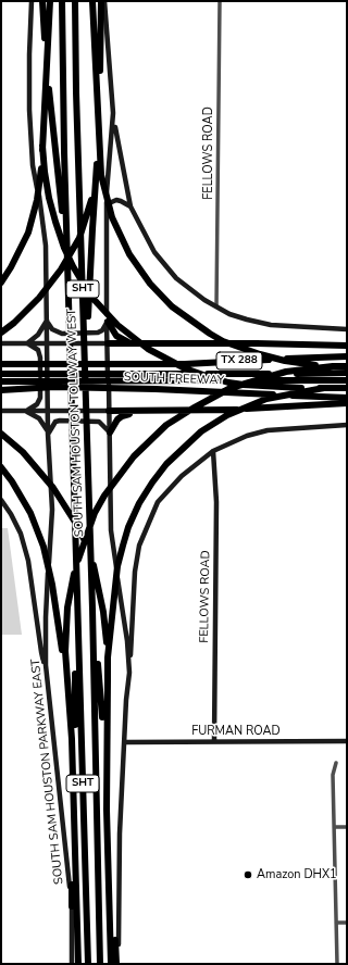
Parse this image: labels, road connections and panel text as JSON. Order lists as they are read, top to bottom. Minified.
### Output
{"streets":{"highway":["SHT","TX 288","SOUTH FREEWAY","SOUTH SAM HOUSTON TOLLWAY WEST"],"main road":["FELLOWS ROAD","FURMAN ROAD","SOUTH SAM HOUSTON PARKWAY EAST"]},"crossings":[["FELLOWS ROAD","FURMAN ROAD"],["SHT","SOUTH SAM HOUSTON TOLLWAY WEST"]],"places":["Amazon DHX1"]}
